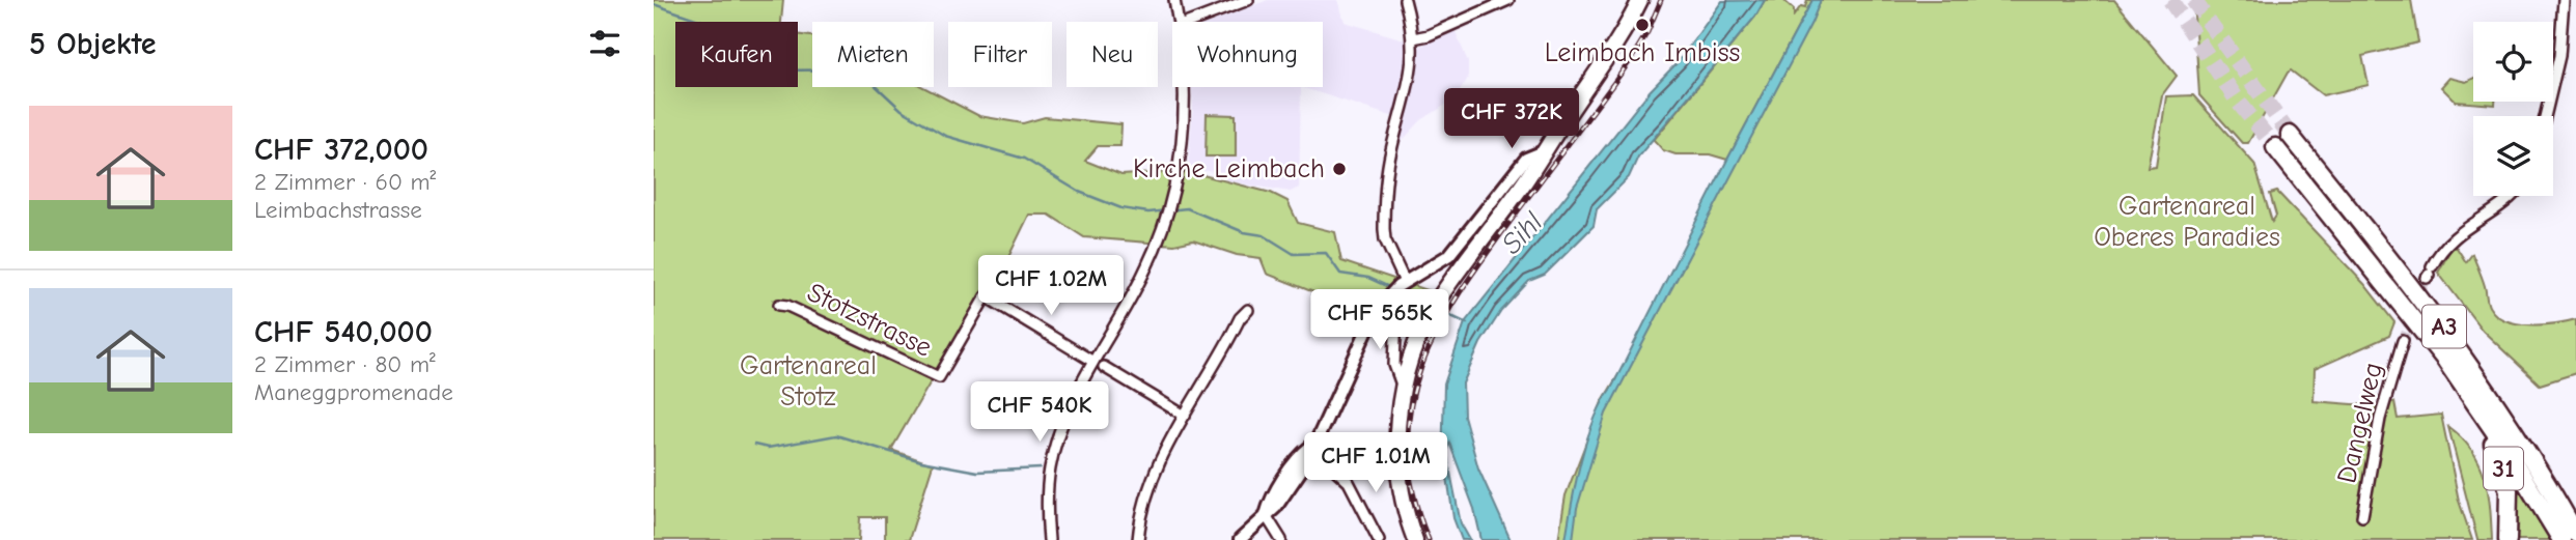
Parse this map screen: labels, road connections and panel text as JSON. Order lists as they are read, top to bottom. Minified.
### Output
{"streets":{"highway":["A3","31"],"street":["Stotzstrasse","Dangelweg"]},"crossings":[["A3","31"]],"water":["Sihl"],"parks":["Gartenareal Oberes Paradies","Gartenareal Stotz"],"places":["Leimbach Imbiss","Kirche Leimbach"],"page":{"heading":"5 Objekte","chip":["Kaufen","Mieten","Filter","Neu","Wohnung"],"list":[{"name":"CHF 372,000","note":"2 Zimmer · 60 m² · Leimbachstrasse"},{"name":"CHF 540,000","note":"2 Zimmer · 80 m² · Maneggpromenade"}],"price":["CHF 372K","CHF 1.02M","CHF 565K","CHF 540K","CHF 1.01M"]}}
